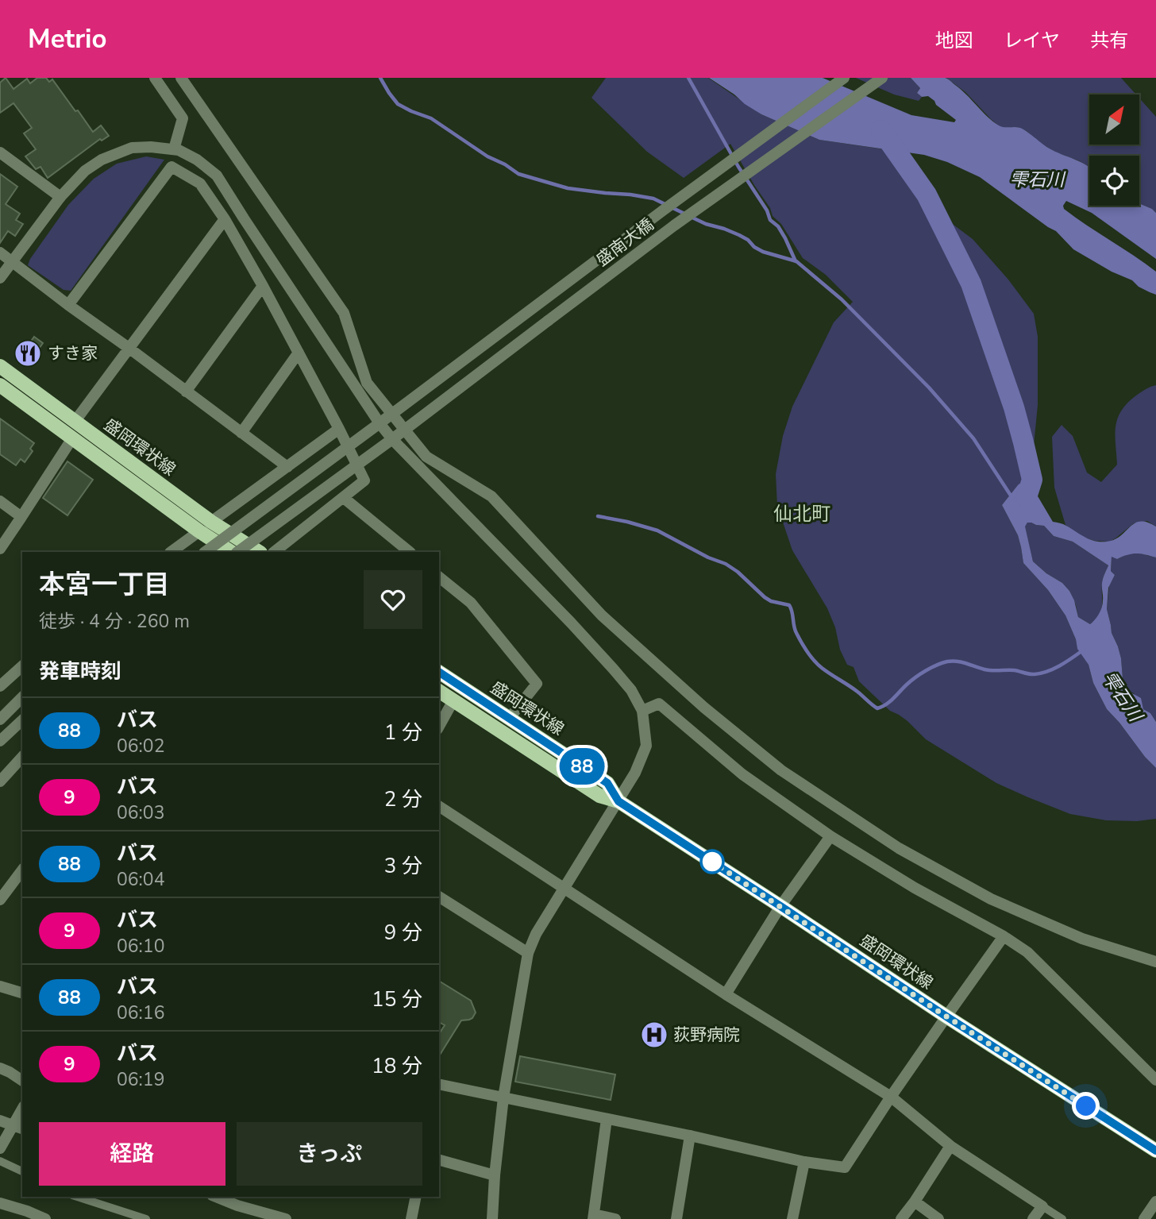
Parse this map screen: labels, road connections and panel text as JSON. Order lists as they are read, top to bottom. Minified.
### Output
{"streets":{"main road":["盛岡環状線"],"street":["盛南大橋"]},"districts":["仙北町"],"water":["雫石川"],"places":{"restaurant":["すき家"],"hospital":["荻野病院"]},"lines":["bus line 88"],"north":"top right","page":{"header":"Metrio","nav":["地図","レイヤ","共有"],"on_map":"88","heading":[["本宮一丁目","徒歩 · 4 分 · 260 m"],"発車時刻"],"list":[{"mark":"88","name":"バス","note":"06:02","value":"1 分"},{"mark":"9","name":"バス","note":"06:03","value":"2 分"},{"mark":"88","name":"バス","note":"06:04","value":"3 分"},{"mark":"9","name":"バス","note":"06:10","value":"9 分"},{"mark":"88","name":"バス","note":"06:16","value":"15 分"},{"mark":"9","name":"バス","note":"06:19","value":"18 分"}],"buttons":["経路","きっぷ"]}}
